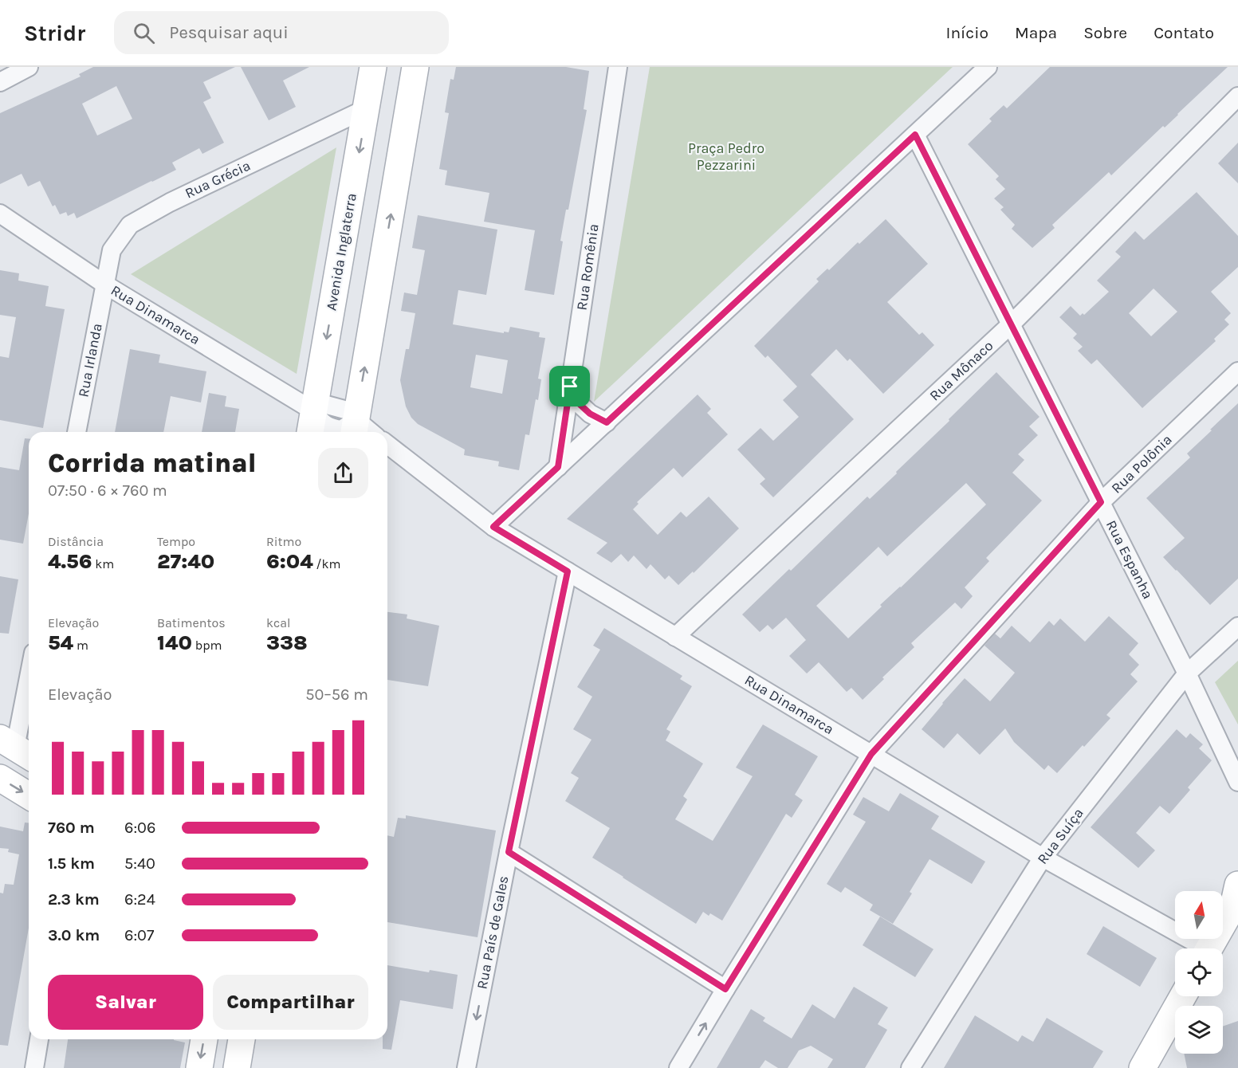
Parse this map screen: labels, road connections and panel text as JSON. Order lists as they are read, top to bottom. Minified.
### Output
{"streets":{"main road":["Avenida Inglaterra"],"street":["Rua Grécia","Rua Romênia","Rua Dinamarca","Rua Irlanda","Rua Mônaco","Rua Polônia","Rua Espanha","Rua Suíça","Rua País de Gales"]},"crossings":[["Rua Grécia","Avenida Inglaterra"],["Rua Grécia","Rua Dinamarca"],["Rua Grécia","Rua Irlanda"],["Avenida Inglaterra","Rua Dinamarca"],["Rua Dinamarca","Rua Irlanda"],["Rua Dinamarca","Rua Mônaco"],["Rua Dinamarca","Rua Polônia"],["Rua Dinamarca","Rua Suíça"],["Rua Dinamarca","Rua País de Gales"],["Rua Mônaco","Rua Espanha"],["Rua Polônia","Rua Espanha"],["Rua Espanha","Rua Suíça"]],"one_way":["Rua País de Gales"],"parks":["Praça Pedro Pezzarini"],"north":"top","page":{"header":"Stridr","search":"Pesquisar aqui","nav":["Início","Mapa","Sobre","Contato"],"heading":["Corrida matinal","07:50 · 6 × 760 m"],"stats":[["Distância","4.56 km"],["Tempo","27:40"],["Ritmo","6:04 /km"],["Elevação","54 m"],["Batimentos","140 bpm"],["kcal","338"]],"chart":["Elevação","50–56 m"],"list":[{"name":"760 m","note":"6:06"},{"name":"1.5 km","note":"5:40"},{"name":"2.3 km","note":"6:24"},{"name":"3.0 km","note":"6:07"}],"buttons":["Salvar","Compartilhar"]}}
